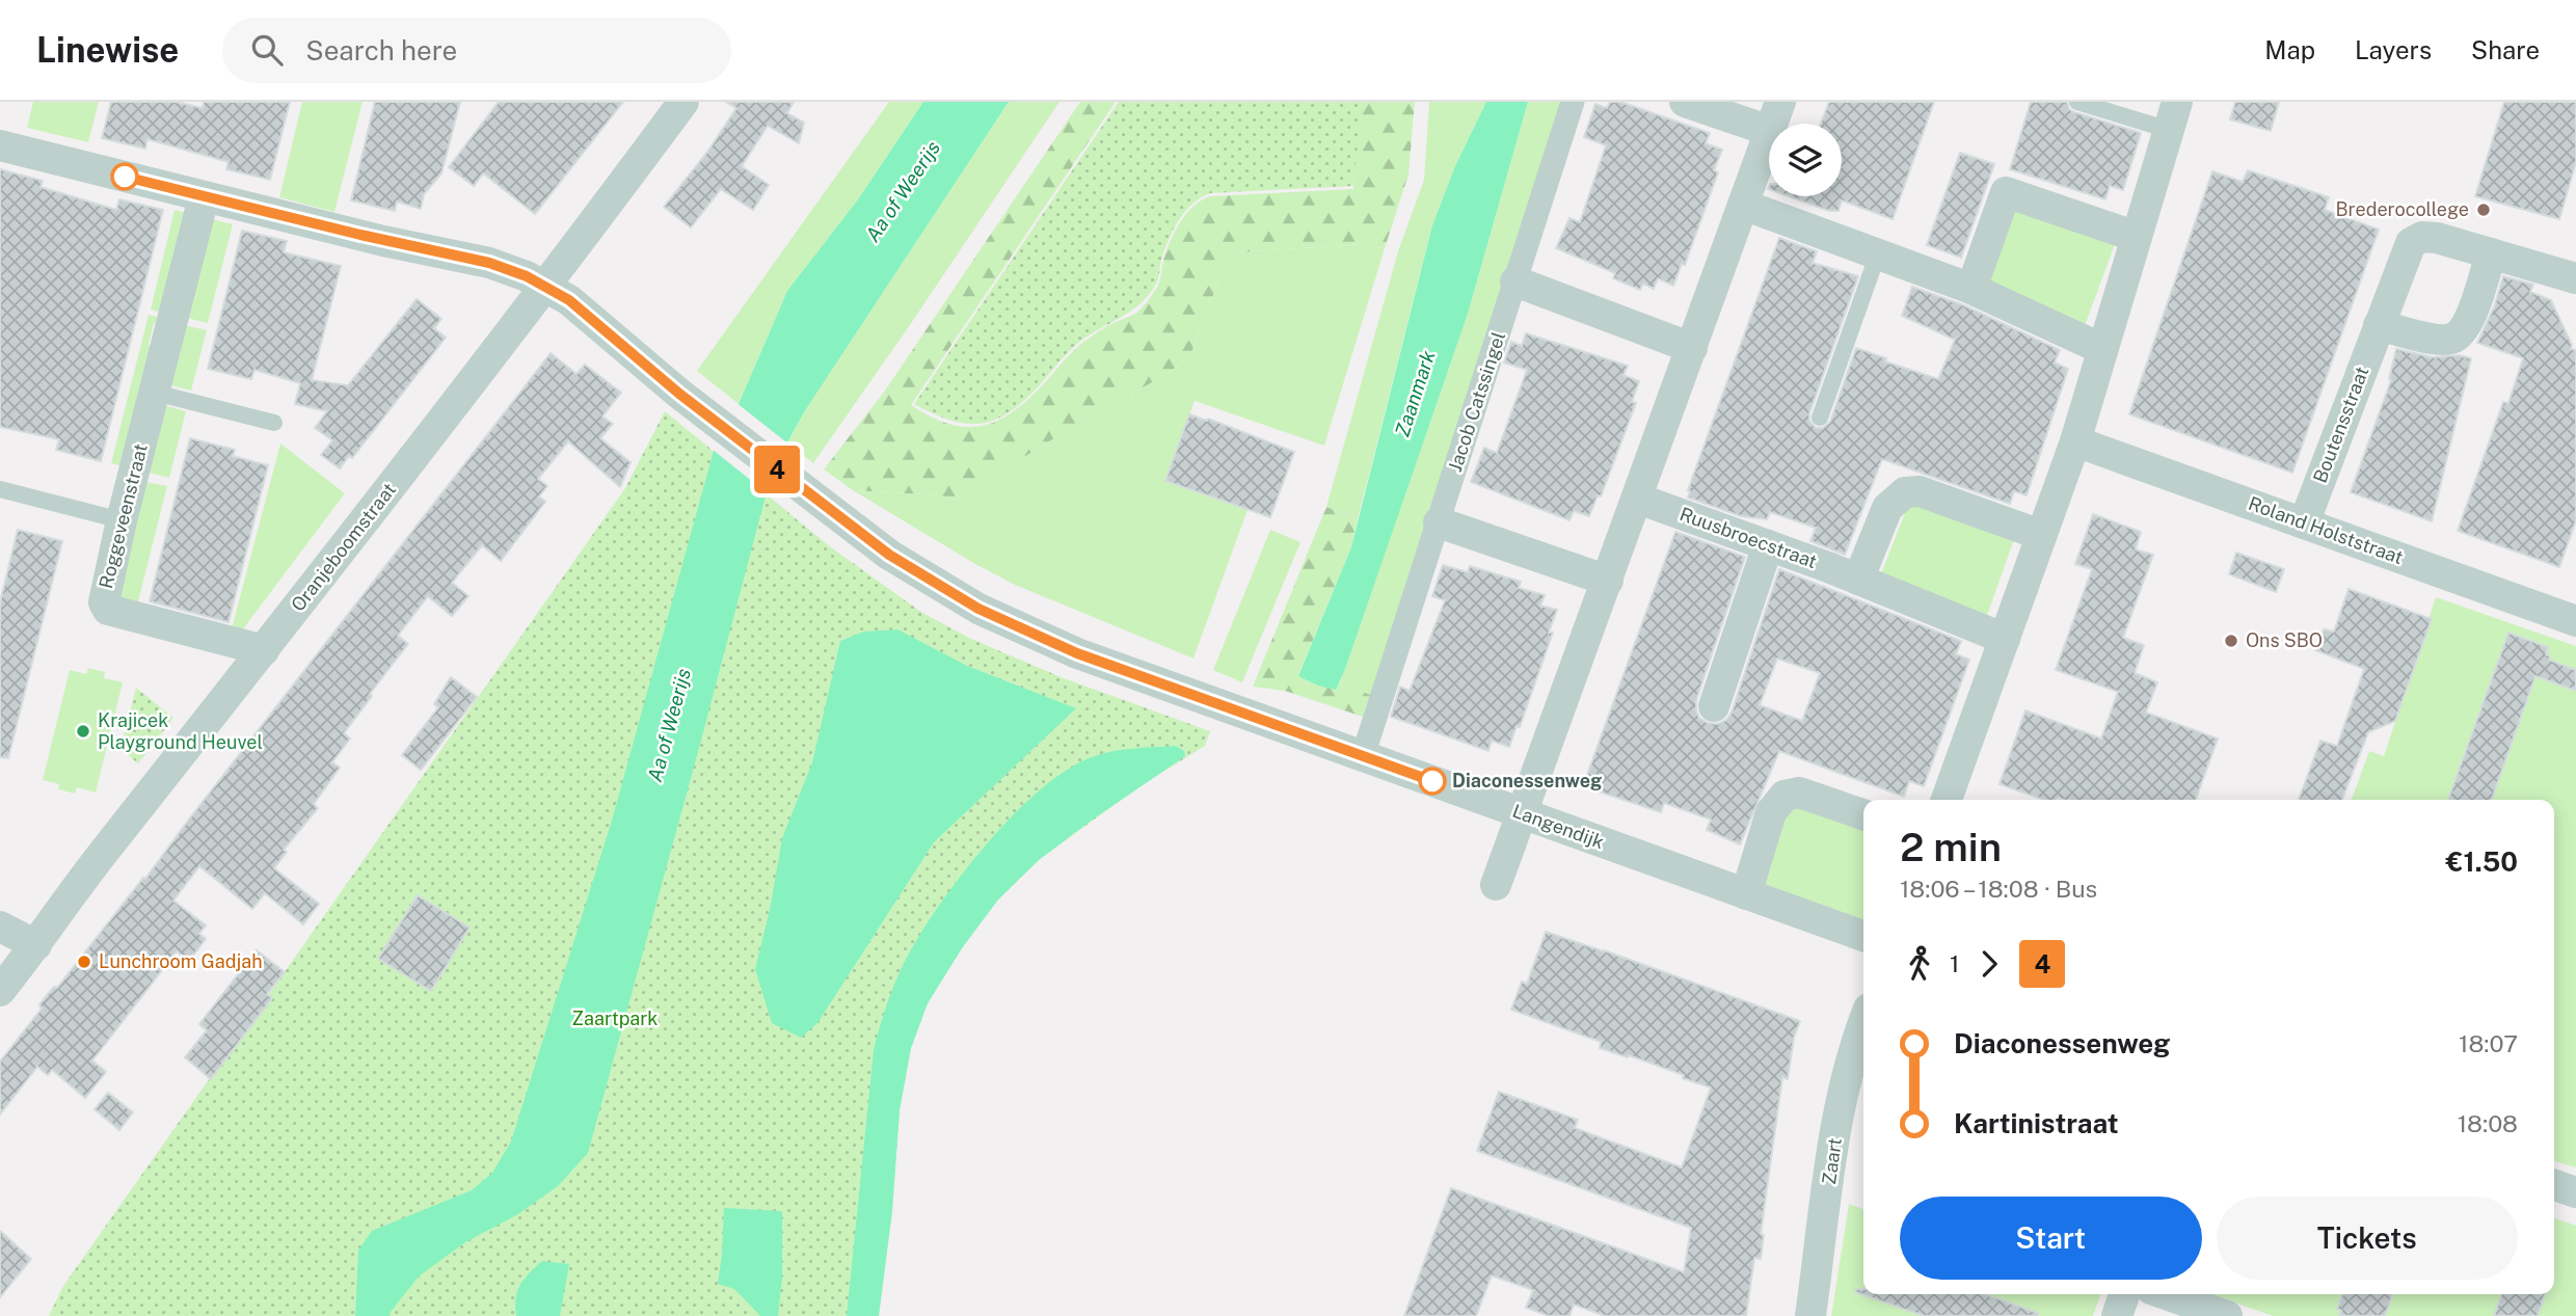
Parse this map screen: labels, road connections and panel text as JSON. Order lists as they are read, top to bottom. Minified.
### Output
{"streets":{"street":["Jacob Catssingel","Boutensstraat","Roggeveenstraat","Roland Holststraat","Ruusbroecstraat","Oranjeboomstraat","Langendijk","Zaart"]},"crossings":[["Jacob Catssingel","Langendijk"],["Boutensstraat","Roland Holststraat"],["Roggeveenstraat","Oranjeboomstraat"],["Roggeveenstraat","Langendijk"],["Oranjeboomstraat","Langendijk"]],"water":["Aa of Weerijs","Zaanmark"],"parks":["Zaartpark"],"places":["Brederocollege","Ons SBO","Krajicek Playground Heuvel","Diaconessenweg","Lunchroom Gadjah"],"lines":["bus line 4"],"page":{"header":"Linewise","search":"Search here","nav":["Map","Layers","Share"],"on_map":"4","heading":["2 min","18:06 – 18:08 · Bus","€1.50"],"legs":["1","4"],"list":[{"name":"Diaconessenweg","value":"18:07"},{"name":"Kartinistraat","value":"18:08"}],"buttons":["Start","Tickets"]}}
